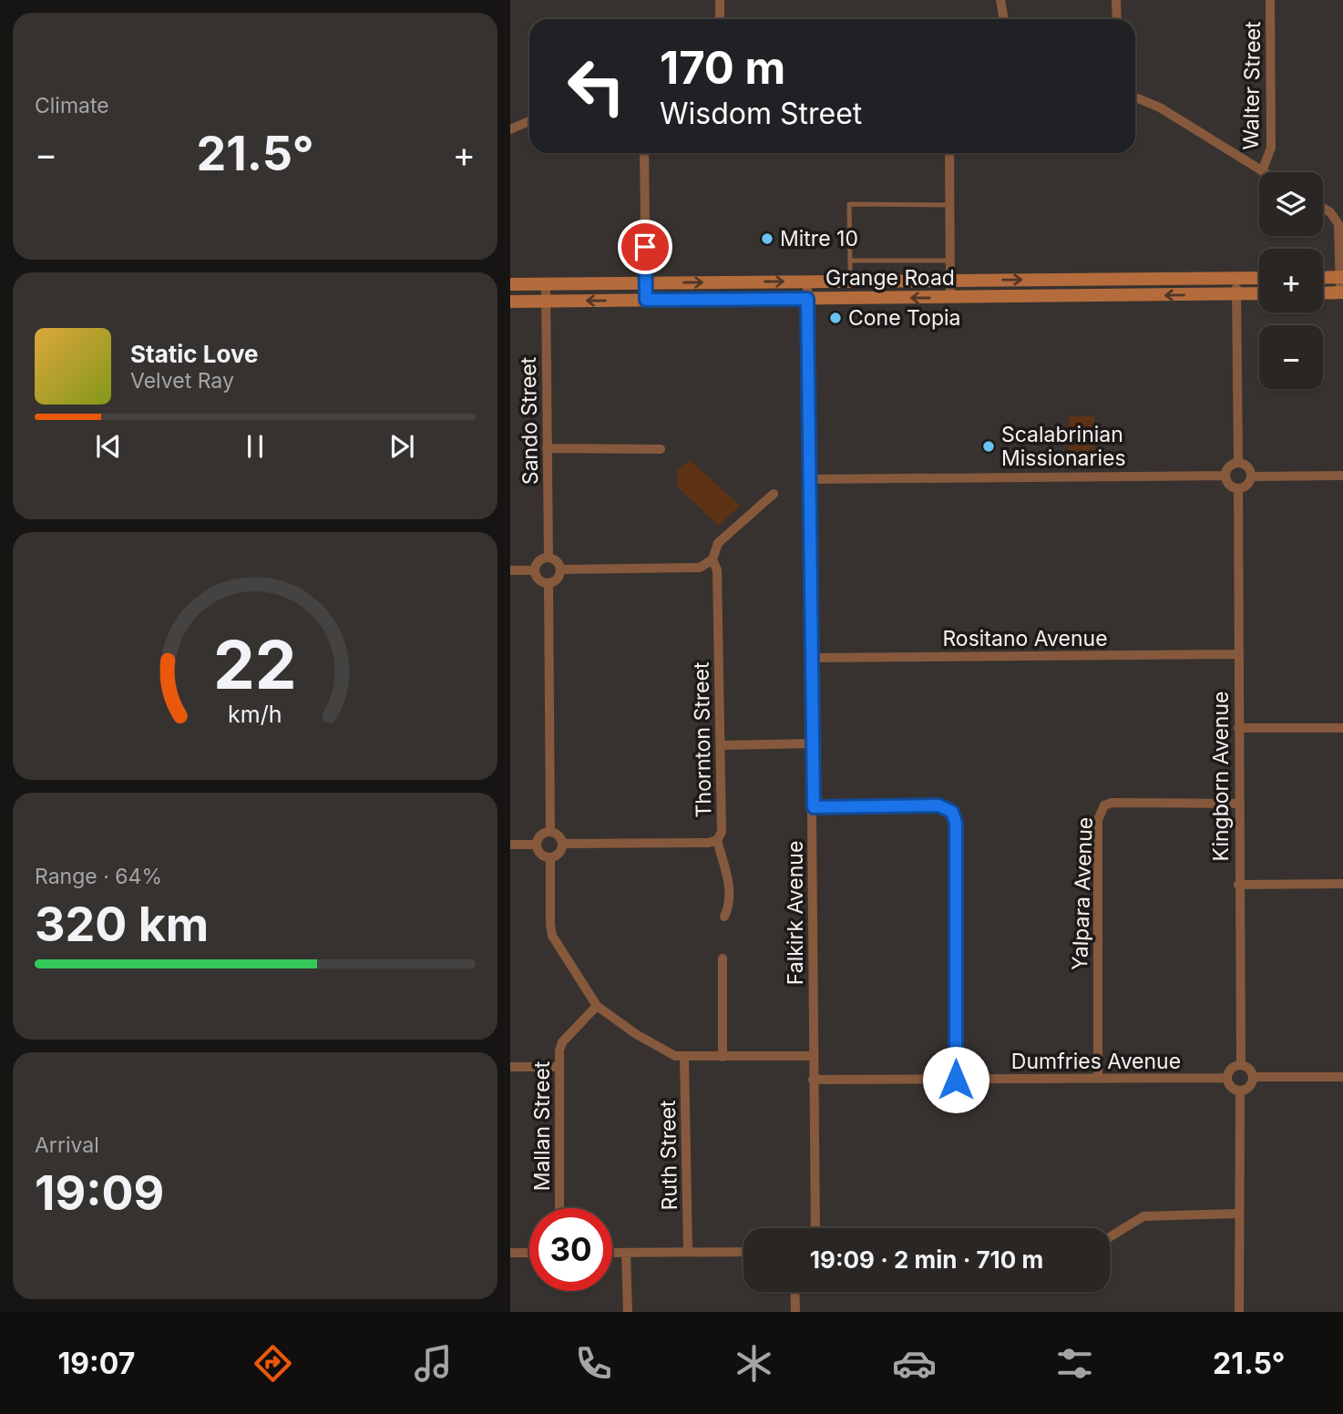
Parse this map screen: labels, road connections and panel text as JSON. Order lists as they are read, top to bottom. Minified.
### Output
{"streets":{"main road":["Grange Road"],"street":["Walter Street","Sando Street","Rositano Avenue","Thornton Street","Kingborn Avenue","Yalpara Avenue","Falkirk Avenue","Dumfries Avenue","Mallan Street","Ruth Street"]},"crossings":[["Grange Road","Sando Street"],["Grange Road","Falkirk Avenue"],["Rositano Avenue","Kingborn Avenue"],["Rositano Avenue","Falkirk Avenue"],["Kingborn Avenue","Yalpara Avenue"],["Kingborn Avenue","Dumfries Avenue"],["Yalpara Avenue","Dumfries Avenue"],["Falkirk Avenue","Dumfries Avenue"]],"places":["Mitre 10","Cone Topia","Scalabrinian Missionaries"],"page":{"tile":["Climate",["Range · 64%","320 km"],["Arrival","19:09"]],"turn":["170 m","Wisdom Street"],"heat":["−","21.5°","+"],"map_buttons":["+","−"],"song":["Static Love","Velvet Ray"],"limit":"30","trip":"19:09 · 2 min · 710 m","tabs":["19:07","21.5°"],"gauge":["22","km/h"]}}
